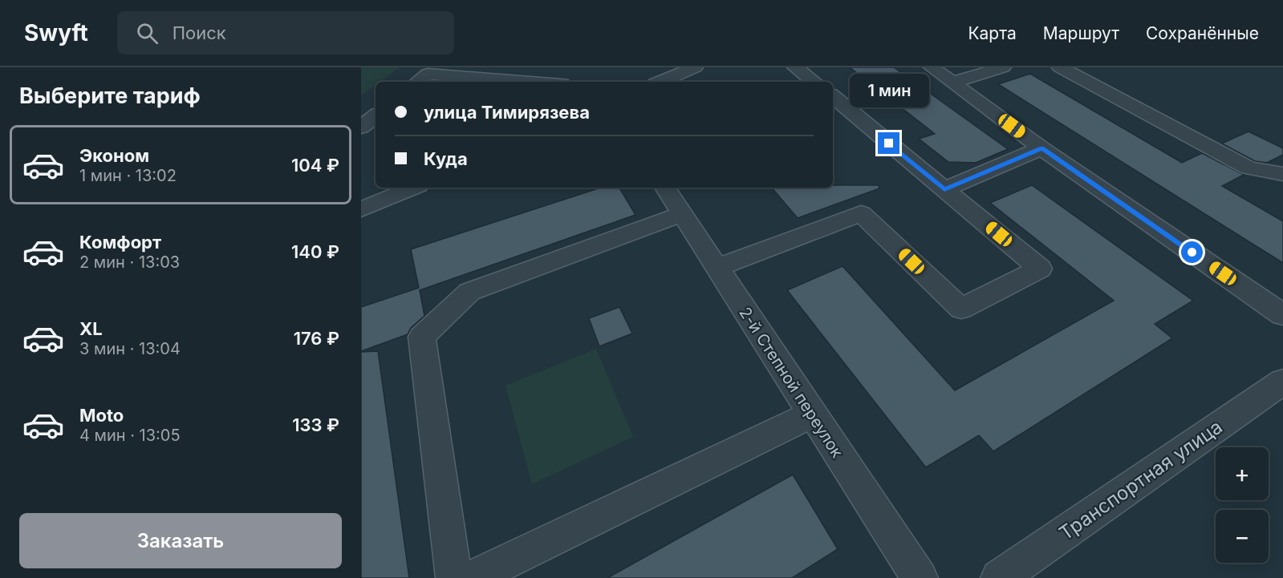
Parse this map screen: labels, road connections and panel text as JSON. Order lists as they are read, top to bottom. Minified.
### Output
{"streets":{"street":["2-й Степной переулок","Транспортная улица"]},"page":{"header":"Swyft","search":"Поиск","nav":["Карта","Маршрут","Сохранённые"],"heading":"Выберите тариф","bubble":"1 мин","banner":["улица Тимирязева","Куда"],"list":[{"name":"Эконом","note":"1 мин · 13:02","value":"104 ₽"},{"name":"Комфорт","note":"2 мин · 13:03","value":"140 ₽"},{"name":"XL","note":"3 мин · 13:04","value":"176 ₽"},{"name":"Moto","note":"4 мин · 13:05","value":"133 ₽"}],"map_buttons":["+","−"],"buttons":"Заказать"}}
